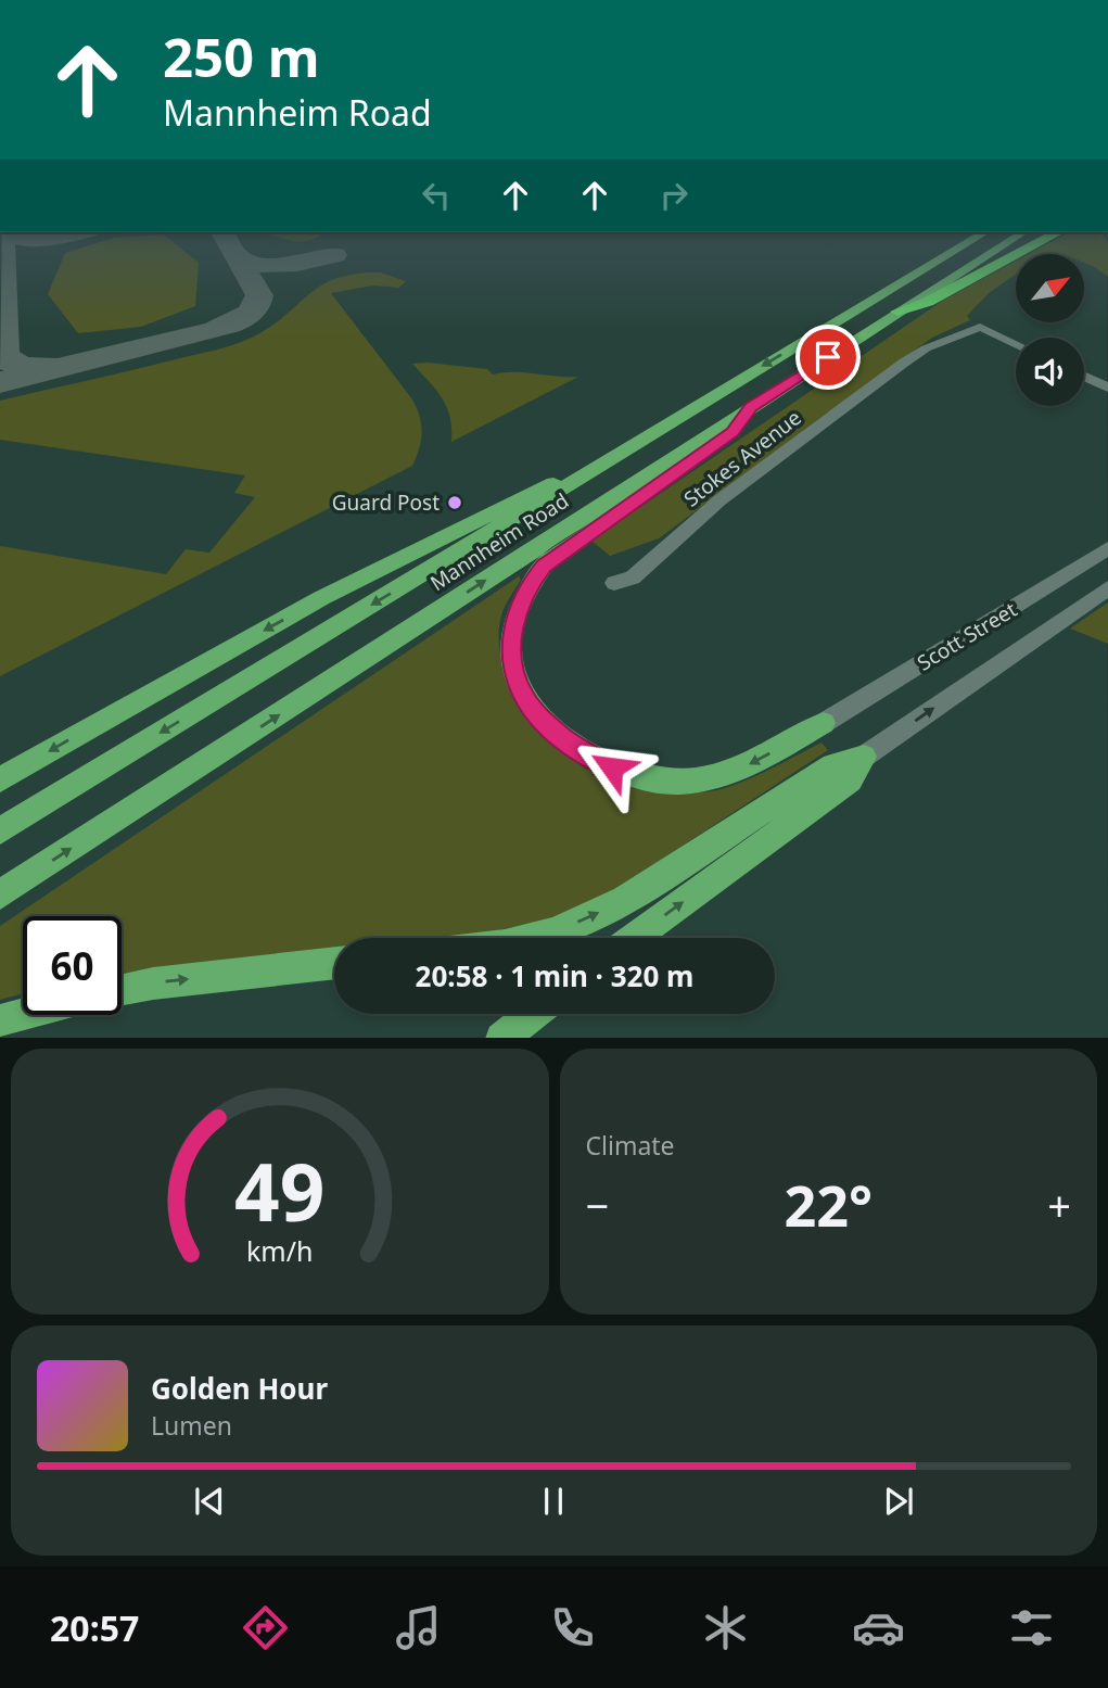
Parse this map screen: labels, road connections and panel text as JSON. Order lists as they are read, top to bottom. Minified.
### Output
{"streets":{"main road":["Mannheim Road"],"street":["Stokes Avenue","Scott Street"]},"places":["Guard Post"],"north":"top right","page":{"turn":["250 m","Mannheim Road"],"limit":"60","trip":"20:58 · 1 min · 320 m","tile":"Climate","heat":["−","22°","+"],"song":["Golden Hour","Lumen"],"tabs":"20:57","gauge":["49","km/h"]}}
